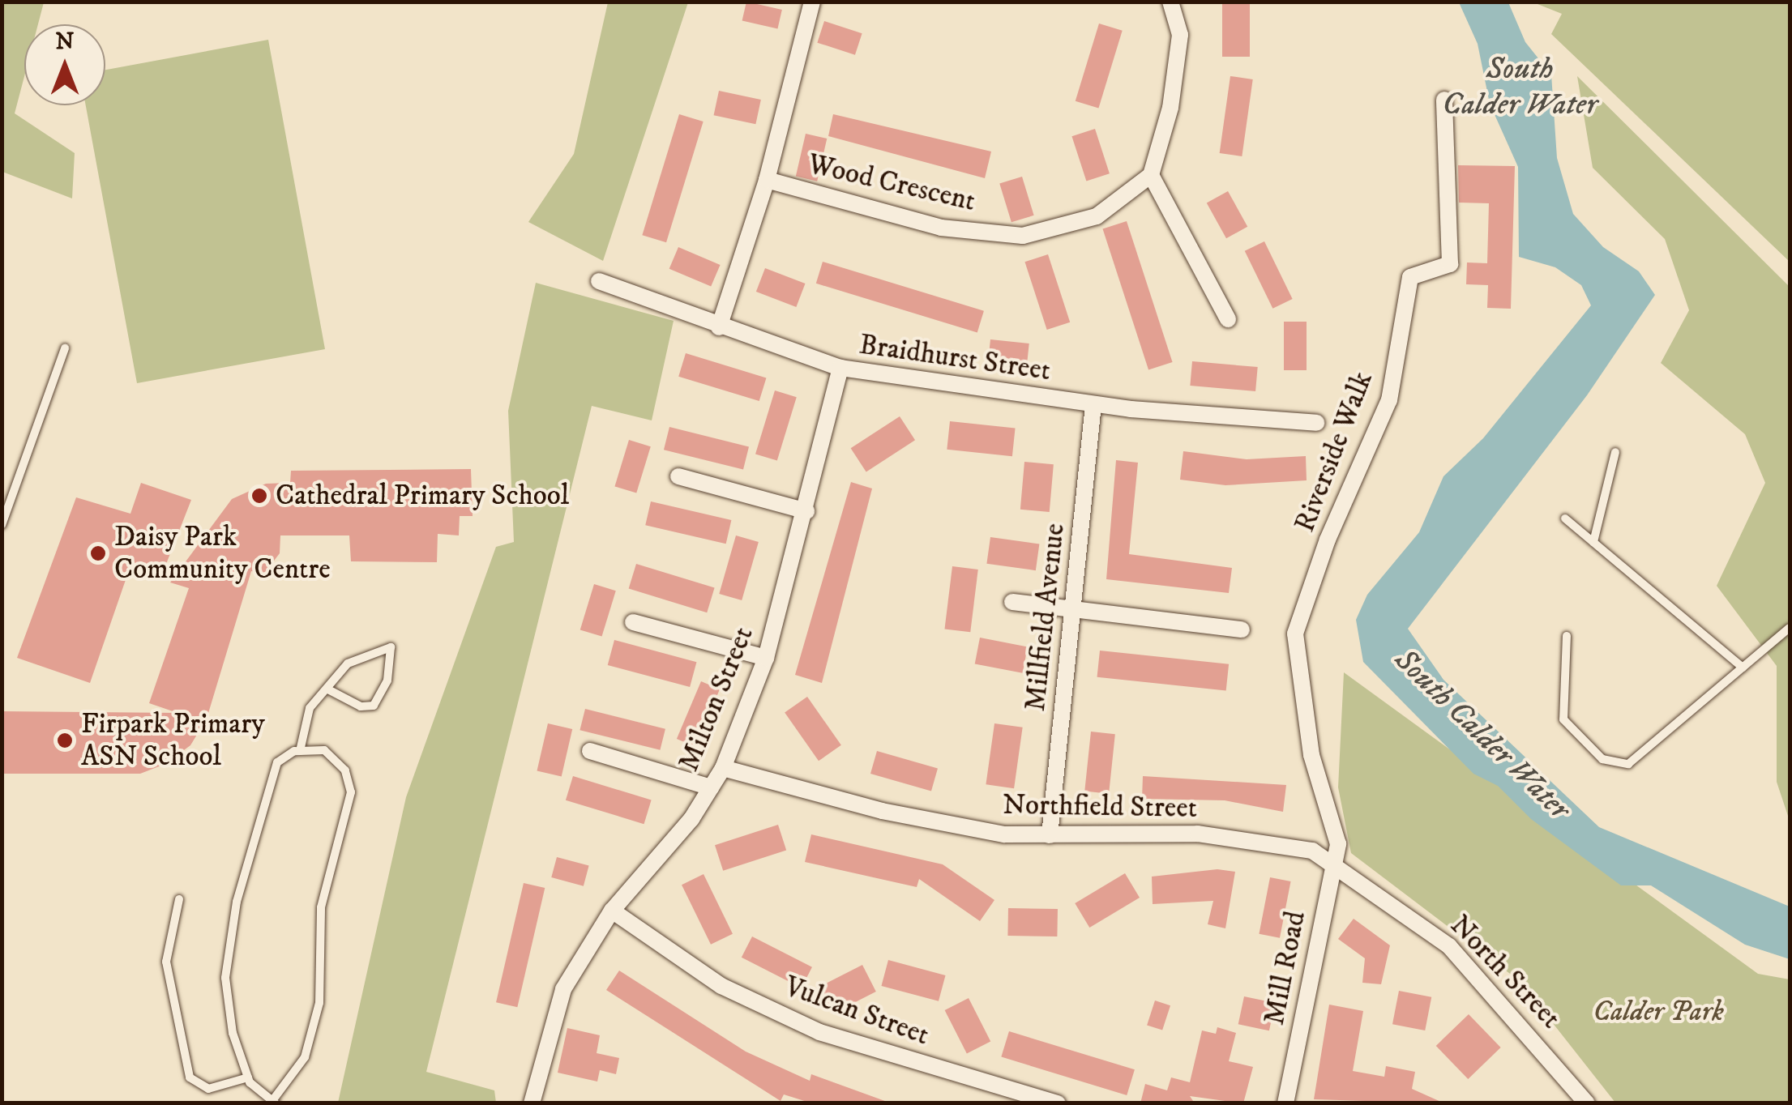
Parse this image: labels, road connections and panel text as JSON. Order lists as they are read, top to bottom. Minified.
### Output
{"streets":{"street":["Wood Crescent","Braidhurst Street","Riverside Walk","Millfield Avenue","Milton Street","Northfield Street","Mill Road","North Street","Vulcan Street"]},"crossings":[["Wood Crescent","Braidhurst Street"],["Braidhurst Street","Millfield Avenue"],["Braidhurst Street","Milton Street"],["Riverside Walk","Mill Road"],["Millfield Avenue","Northfield Street"],["Milton Street","Northfield Street"],["Milton Street","Vulcan Street"],["Northfield Street","Mill Road"],["Northfield Street","North Street"],["Mill Road","North Street"]],"water":["South Calder Water"],"parks":["Calder Park"],"places":["Cathedral Primary School","Daisy Park Community Centre","Firpark Primary ASN School"],"north":"top"}
